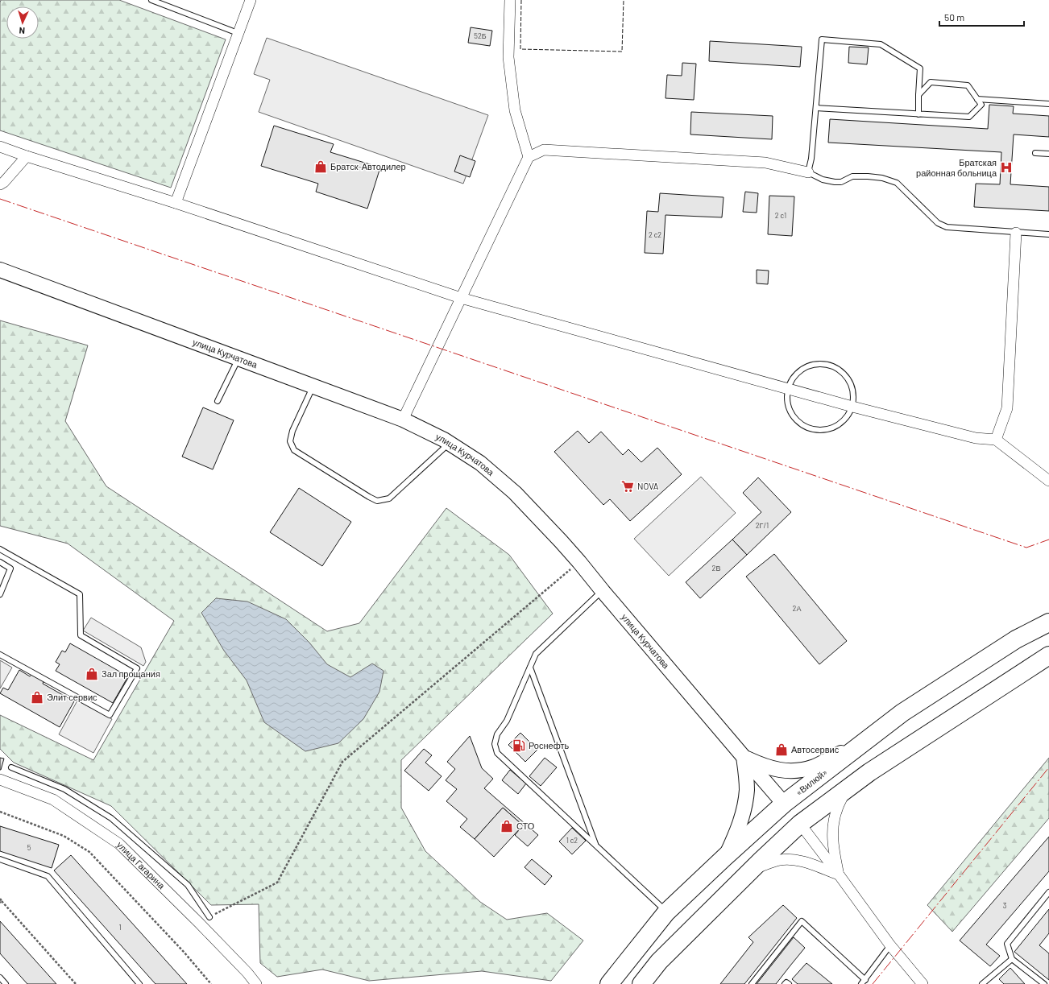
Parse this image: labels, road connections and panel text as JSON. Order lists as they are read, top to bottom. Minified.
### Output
{"streets":{"highway":["улица Курчатова","«Вилюй»"],"street":["улица Гагарина"]},"crossings":[["улица Курчатова","«Вилюй»"]],"places":{"shop":["Братск-Автодилер","Зал прощания","Элит сервис","Автосервис","СТО"],"hospital":["Братская районная больница"],"supermarket":["NOVA"],"fuel station":["Роснефть"]},"house_numbers":["52Б","2 с1","2 с2","2Г/1","2В","2А","1 с2","5","3","1"],"scale_bar":"50 m","north":"bottom"}
